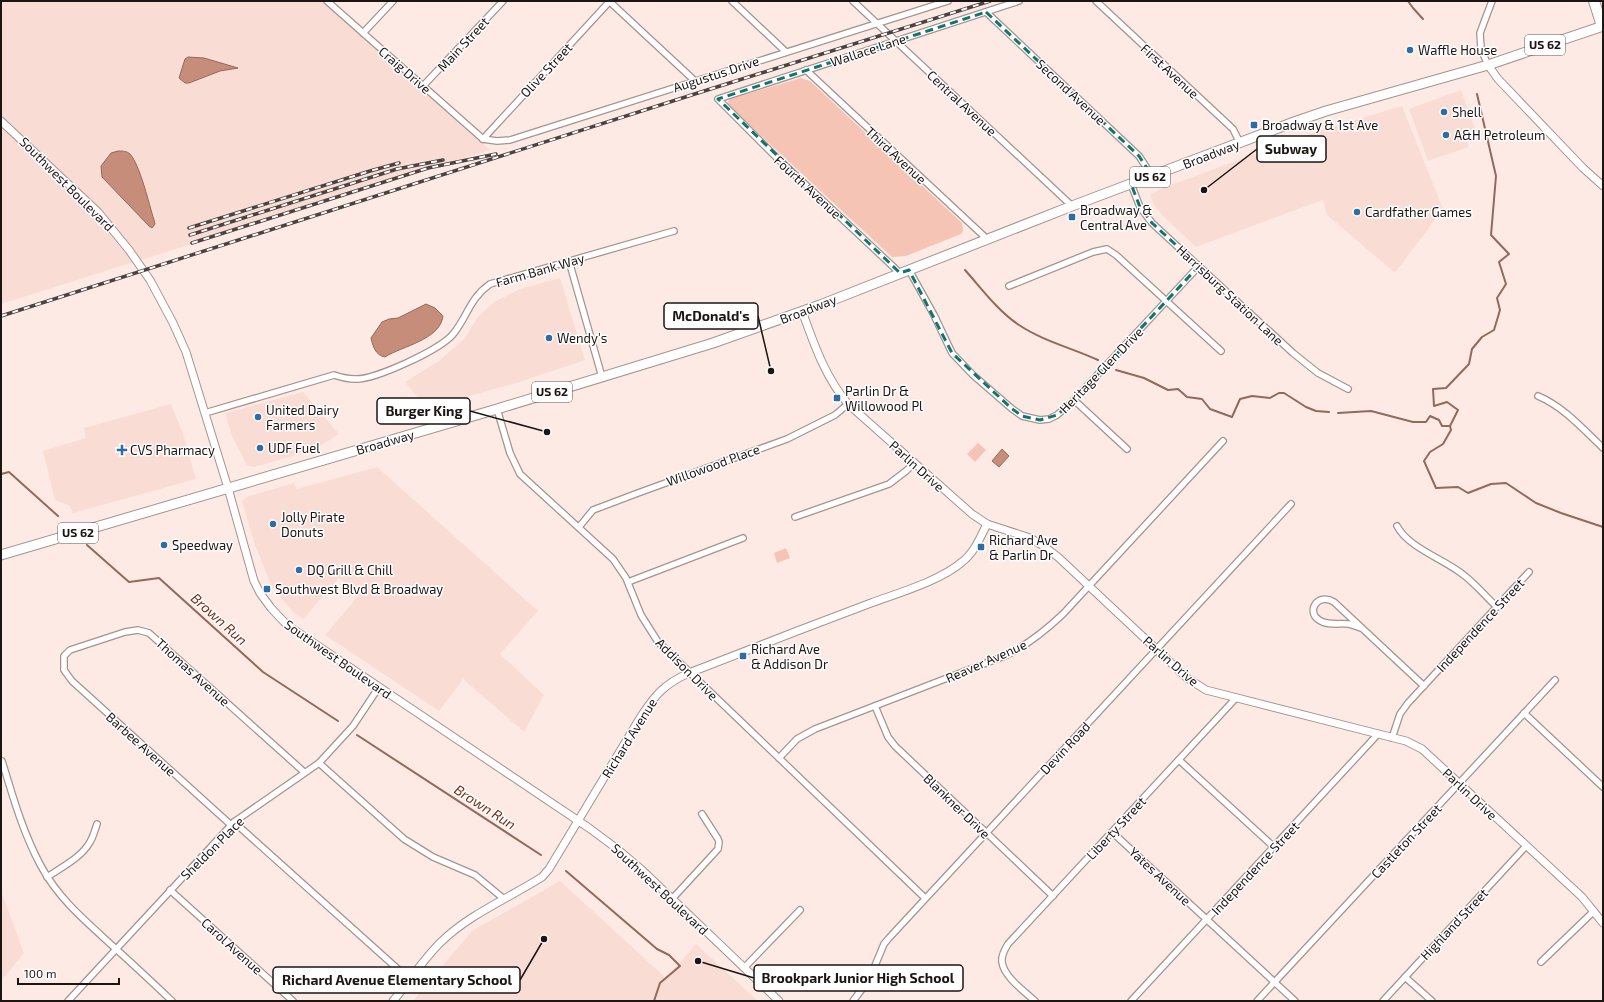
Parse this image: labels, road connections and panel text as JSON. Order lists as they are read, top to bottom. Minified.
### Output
{"streets":{"main road":["US 62","Broadway"],"street":["Main Street","Wallace Lane","Craig Drive","Olive Street","First Avenue","Augustus Drive","Second Avenue","Central Avenue","Third Avenue","Southwest Boulevard","Fourth Avenue","Farm Bank Way","Harrisburg Station Lane","Heritage Glen Drive","Willowood Place","Parlin Drive","Independence Street","Reaver Avenue","Addison Drive","Thomas Avenue","Richard Avenue","Barbee Avenue","Devin Road","Blankner Drive","Liberty Street","Castleton Street","Sheldon Place","Yates Avenue","Highland Street","Carol Avenue"]},"crossings":[["Main Street","Craig Drive"],["Wallace Lane","Second Avenue"],["Wallace Lane","Central Avenue"],["Wallace Lane","Third Avenue"],["Wallace Lane","Fourth Avenue"],["Craig Drive","Olive Street"],["Craig Drive","Augustus Drive"],["Olive Street","Augustus Drive"],["First Avenue","Broadway"],["Augustus Drive","Central Avenue"],["Second Avenue","Broadway"],["Central Avenue","Broadway"],["Broadway","Third Avenue"],["Broadway","Southwest Boulevard"],["Broadway","Fourth Avenue"],["Broadway","Harrisburg Station Lane"],["Broadway","Heritage Glen Drive"],["Broadway","Parlin Drive"],["Broadway","Addison Drive"],["Southwest Boulevard","Farm Bank Way"],["Southwest Boulevard","Richard Avenue"],["Southwest Boulevard","Sheldon Place"],["Harrisburg Station Lane","Heritage Glen Drive"],["Willowood Place","Parlin Drive"],["Willowood Place","Addison Drive"],["Parlin Drive","Independence Street"],["Parlin Drive","Reaver Avenue"],["Parlin Drive","Richard Avenue"],["Parlin Drive","Devin Road"],["Parlin Drive","Liberty Street"],["Parlin Drive","Castleton Street"],["Parlin Drive","Highland Street"],["Independence Street","Yates Avenue"],["Reaver Avenue","Addison Drive"],["Reaver Avenue","Blankner Drive"],["Addison Drive","Richard Avenue"],["Addison Drive","Devin Road"],["Thomas Avenue","Barbee Avenue"],["Thomas Avenue","Sheldon Place"],["Richard Avenue","Barbee Avenue"],["Barbee Avenue","Sheldon Place"],["Devin Road","Blankner Drive"],["Blankner Drive","Liberty Street"],["Liberty Street","Yates Avenue"],["Castleton Street","Yates Avenue"],["Sheldon Place","Carol Avenue"]],"water":["Brown Run"],"places":{"other":["Waffle House","Shell","A&H Petroleum","Subway","Cardfather Games","Wendy's","McDonald's","United Dairy Farmers","Burger King","UDF Fuel","Jolly Pirate Donuts","Speedway","DQ Grill & Chill","Richard Avenue Elementary School","Brookpark Junior High School"],"transit":["Broadway & 1st Ave","Broadway & Central Ave","Parlin Dr & Willowood Pl","Richard Ave & Parlin Dr","Southwest Blvd & Broadway","Richard Ave & Addison Dr"],"health":["CVS Pharmacy"]},"scale_bar":"100 m"}
